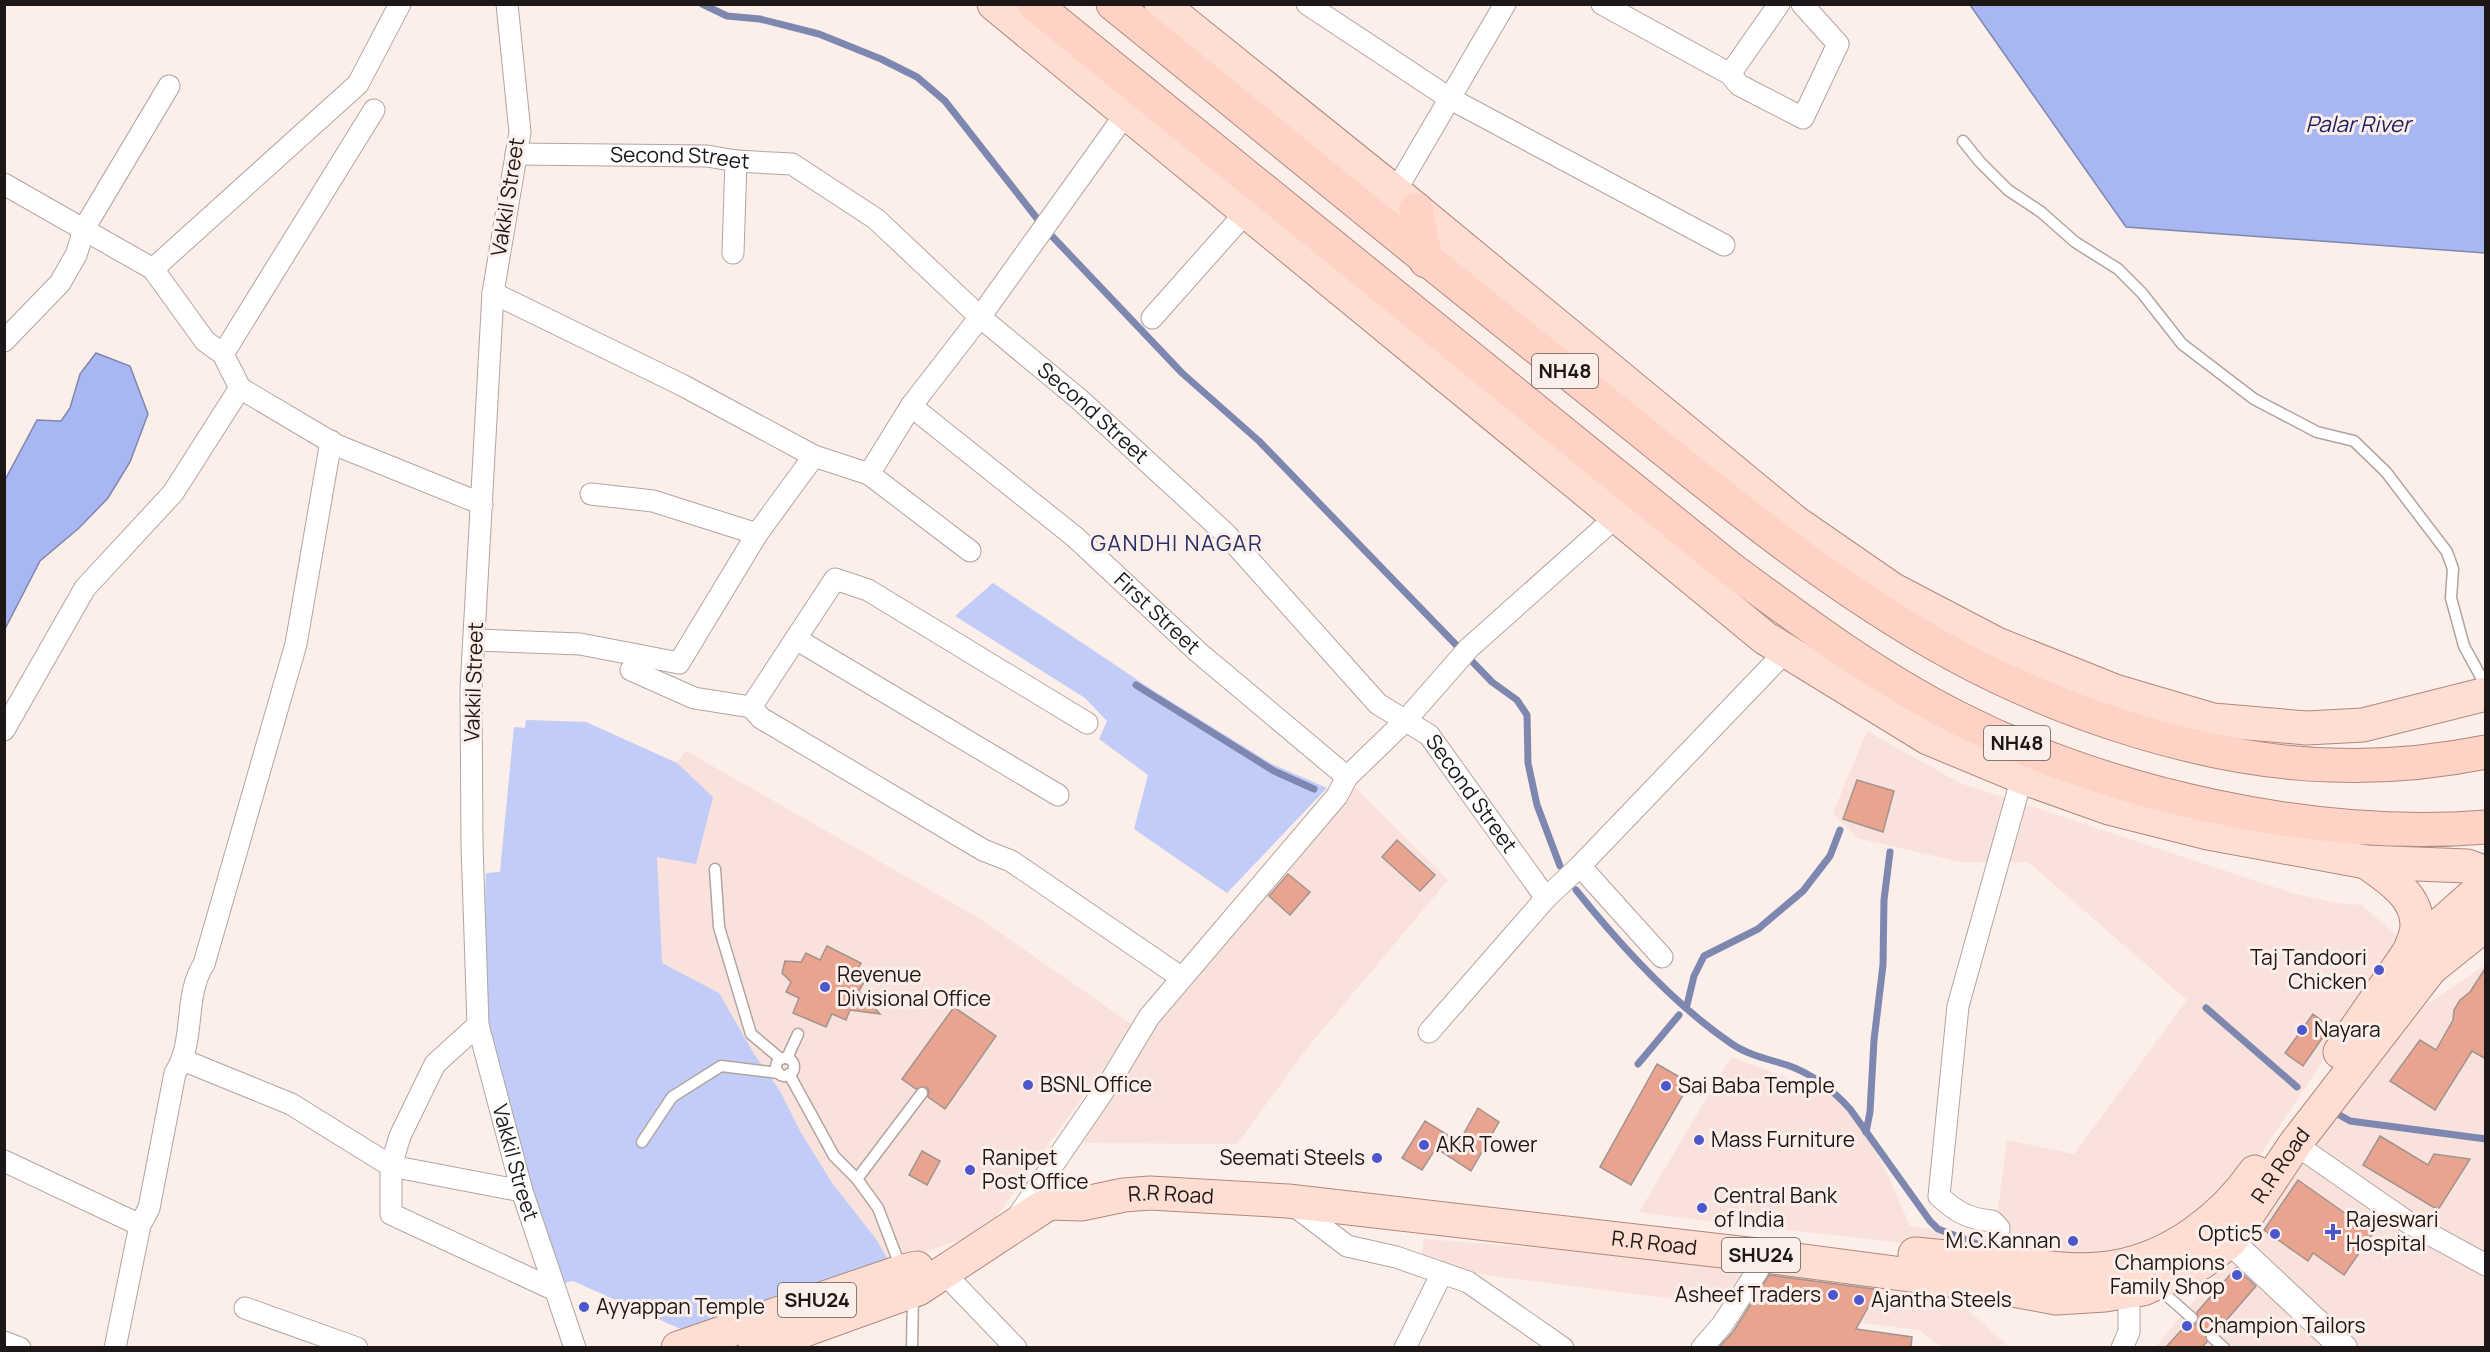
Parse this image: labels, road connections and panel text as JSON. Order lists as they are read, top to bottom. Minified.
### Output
{"streets":{"highway":["NH48"],"main road":["R.R Road","SHU24"],"street":["Second Street","Vakkil Street","First Street"]},"crossings":[["Second Street","Vakkil Street"],["R.R Road","SHU24"]],"districts":["GANDHI NAGAR"],"water":["Palar River"],"places":{"other":["Taj Tandoori Chicken","Revenue Divisional Office","Nayara","BSNL Office","Sai Baba Temple","Mass Furniture","AKR Tower","Seemati Steels","Ranipet Post Office","Central Bank of India","Optic5","M.C.Kannan","Champions Family Shop","Asheef Traders","Ajantha Steels","Ayyappan Temple","Champion Tailors"],"health":["Rajeswari Hospital"]}}
